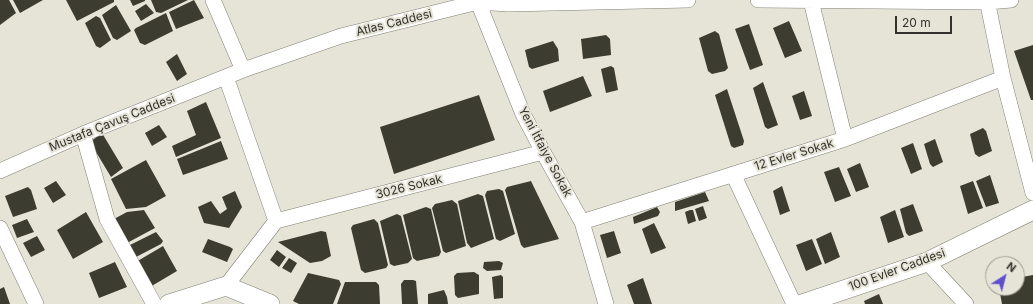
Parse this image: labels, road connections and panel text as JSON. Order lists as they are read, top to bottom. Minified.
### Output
{"streets":{"street":["Atlas Caddesi","Mustafa Çavuş Caddesi","Yeni İtfaiye Sokak","12 Evler Sokak","3026 Sokak","100 Evler Caddesi"]},"crossings":[["Atlas Caddesi","Mustafa Çavuş Caddesi"],["Atlas Caddesi","Yeni İtfaiye Sokak"],["Yeni İtfaiye Sokak","12 Evler Sokak"],["Yeni İtfaiye Sokak","3026 Sokak"]],"scale_bar":"20 m","north":"top right"}
